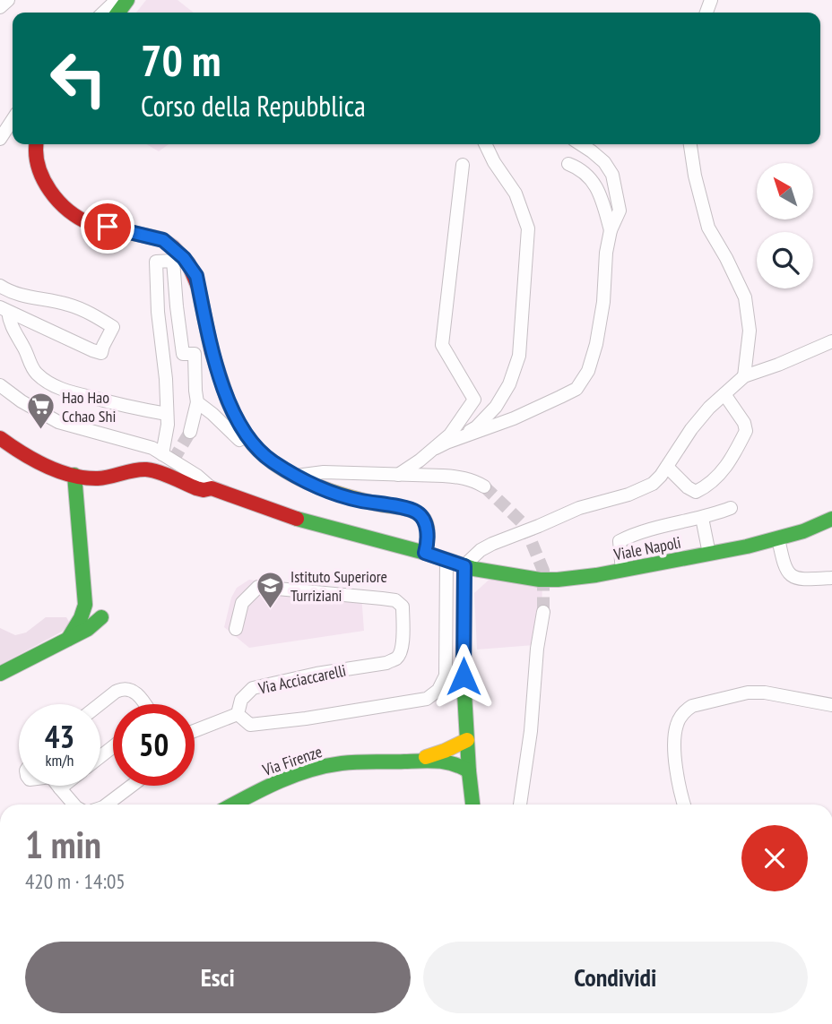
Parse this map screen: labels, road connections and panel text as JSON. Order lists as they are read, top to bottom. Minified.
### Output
{"streets":{"main road":["Viale Napoli","Via Firenze"],"street":["Via Acciaccarelli"]},"places":{"supermarket":["Hao Hao Cchao Shi"],"school or university":["Istituto Superiore Turriziani"]},"north":"top left","page":{"turn":["70 m","Corso della Repubblica"],"speed":"43 km/h","limit":"50","heading":["1 min","420 m · 14:05"],"buttons":["Esci","Condividi"]}}
